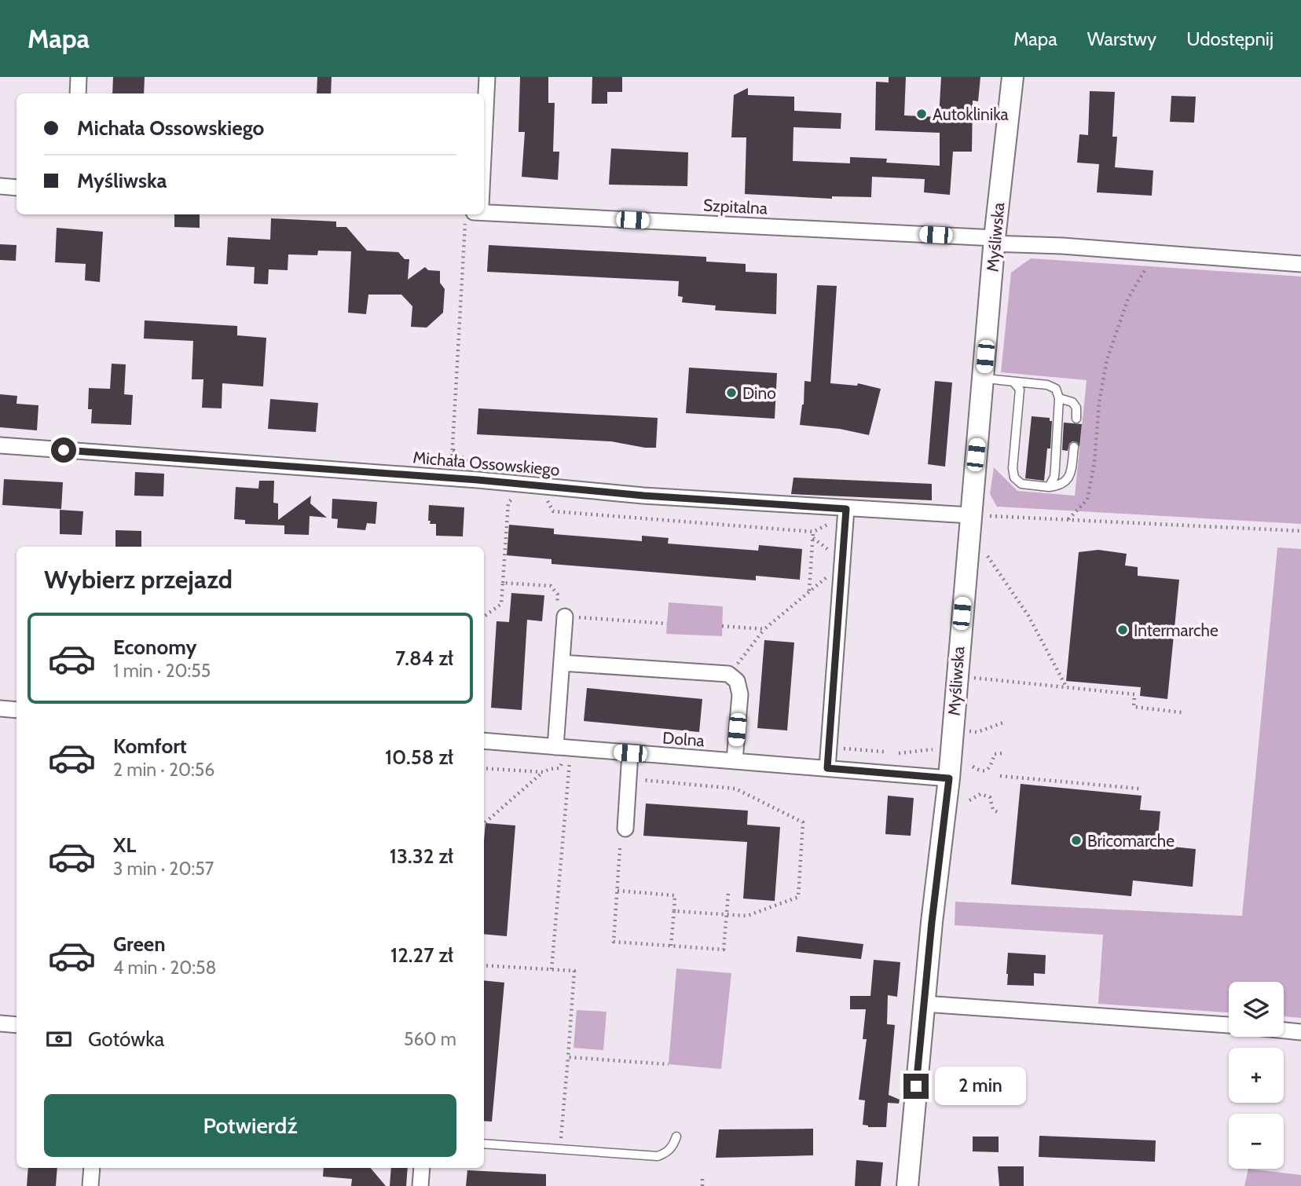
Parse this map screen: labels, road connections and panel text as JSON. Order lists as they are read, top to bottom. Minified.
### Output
{"streets":{"street":["Szpitalna","Myśliwska","Michała Ossowskiego","Dolna"]},"crossings":[["Szpitalna","Myśliwska"],["Myśliwska","Michała Ossowskiego"],["Myśliwska","Dolna"]],"places":["Autoklinika","Dino","Intermarche","Bricomarche"],"page":{"header":"Mapa","nav":["Mapa","Warstwy","Udostępnij"],"banner":["Michała Ossowskiego","Myśliwska"],"heading":"Wybierz przejazd","list":[{"name":"Economy","note":"1 min · 20:55","value":"7.84 zł"},{"name":"Komfort","note":"2 min · 20:56","value":"10.58 zł"},{"name":"XL","note":"3 min · 20:57","value":"13.32 zł"},{"name":"Green","note":"4 min · 20:58","value":"12.27 zł"}],"map_buttons":["+","−"],"pay":["Gotówka","560 m"],"bubble":"2 min","buttons":"Potwierdź"}}
